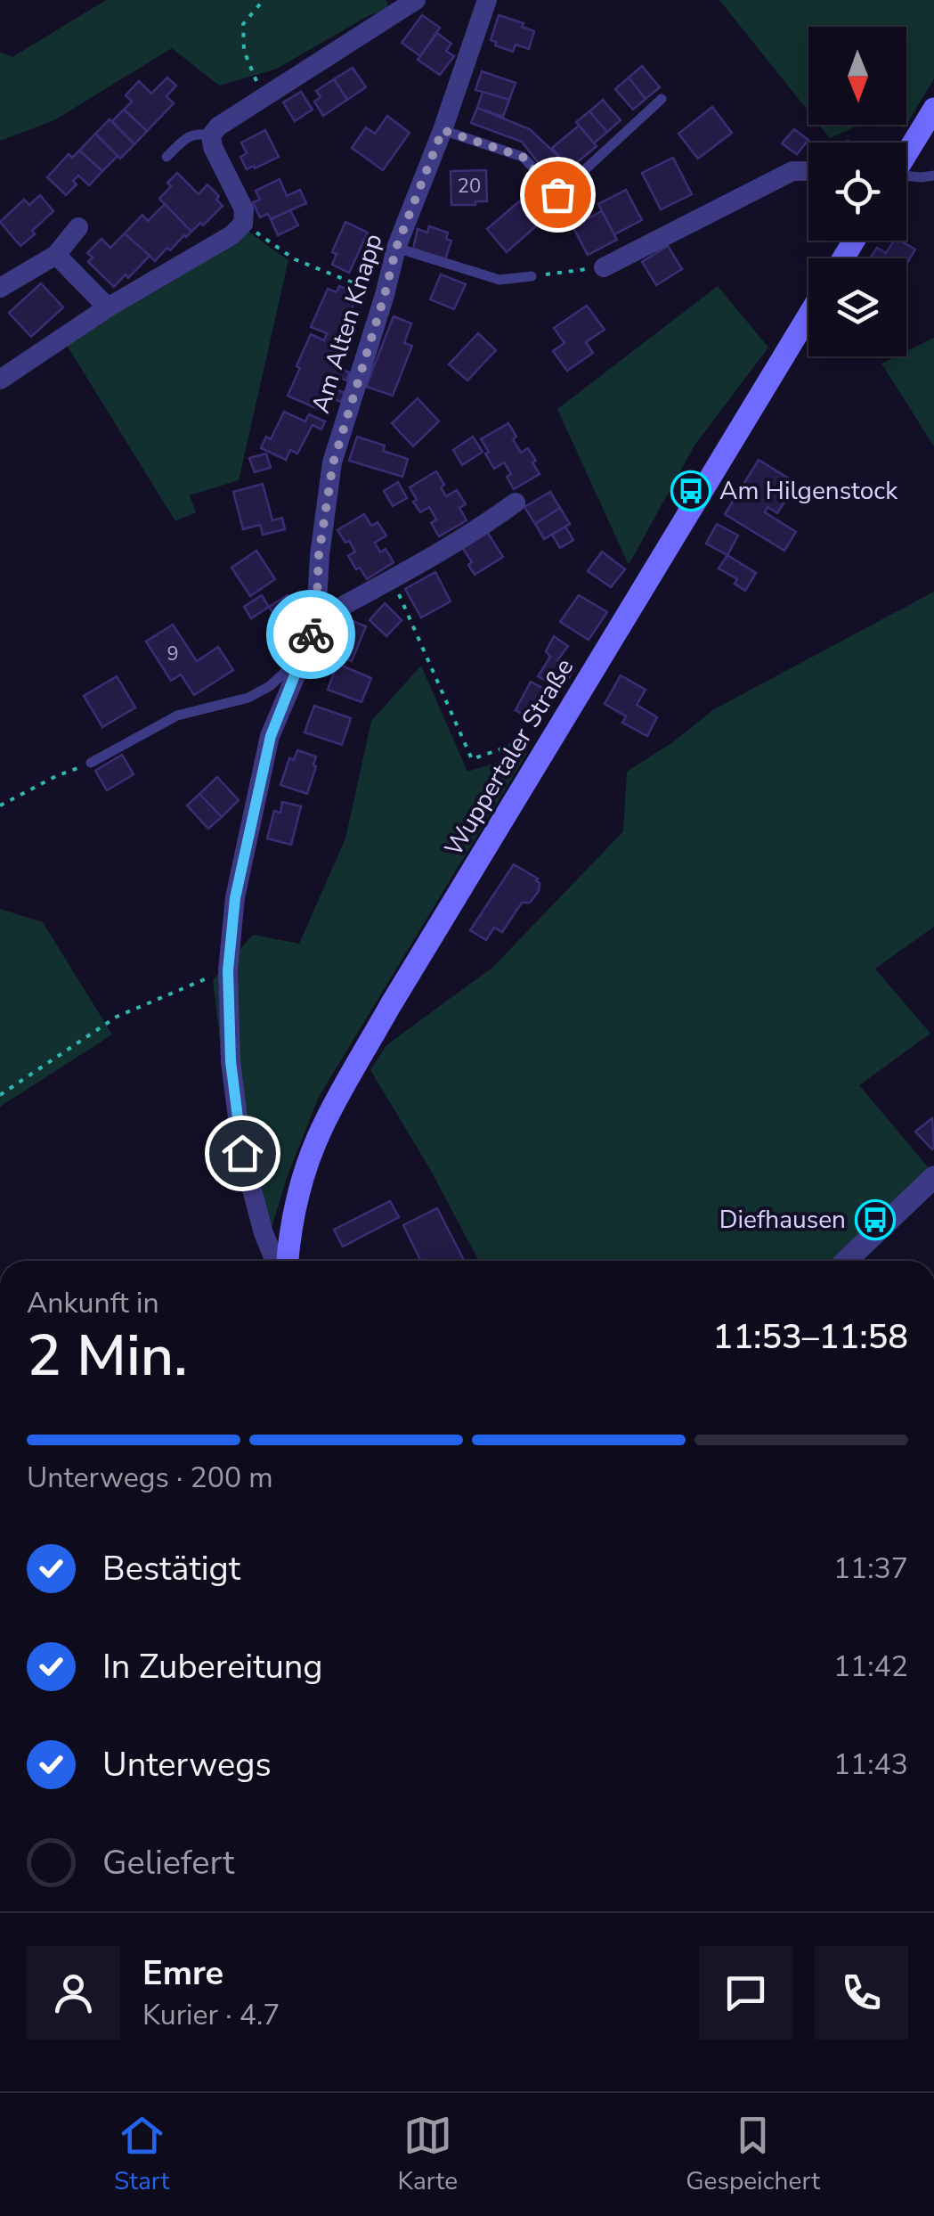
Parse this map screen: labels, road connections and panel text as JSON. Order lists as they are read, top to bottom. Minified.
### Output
{"streets":{"main road":["Wuppertaler Straße"],"street":["Am Alten Knapp"]},"places":{"bus stop":["Am Hilgenstock","Diefhausen"]},"house_numbers":["20","9"],"north":"bottom","page":{"heading":["2 Min.","Ankunft in","11:53–11:58"],"panel":["Emre","Kurier · 4.7"],"bar":"Unterwegs · 200 m","list":[["Bestätigt","11:37"],["In Zubereitung","11:42"],["Unterwegs","11:43"],"Geliefert"],"tabs":["Start","Karte","Gespeichert"]}}
